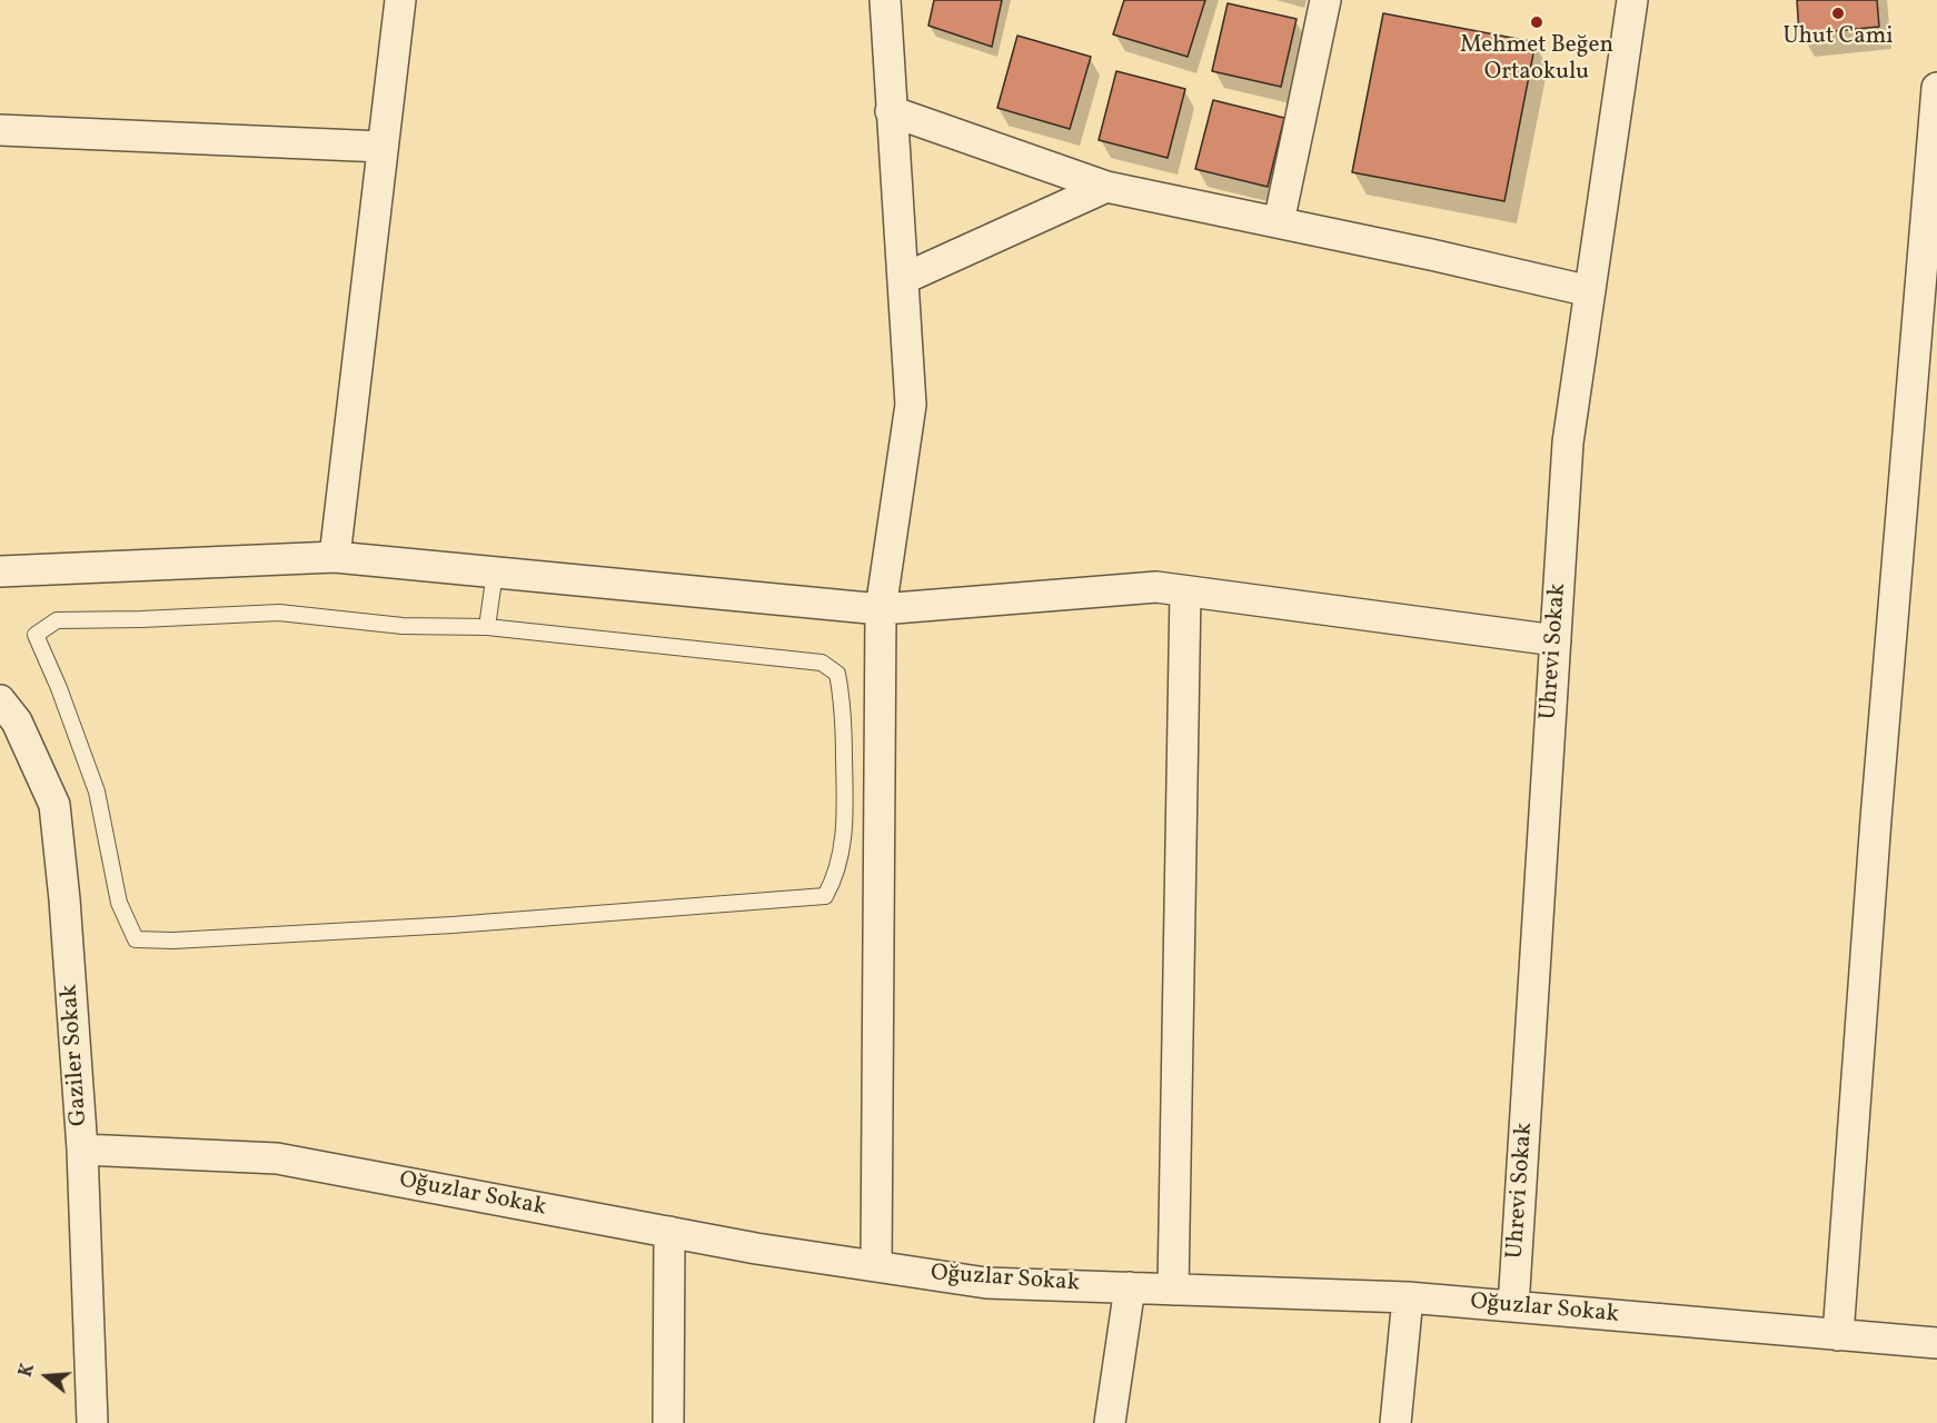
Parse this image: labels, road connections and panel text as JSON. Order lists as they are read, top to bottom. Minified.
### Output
{"streets":{"street":["Uhrevi Sokak","Gaziler Sokak","Oğuzlar Sokak"]},"crossings":[["Uhrevi Sokak","Oğuzlar Sokak"],["Gaziler Sokak","Oğuzlar Sokak"]],"places":["Uhut Cami","Mehmet Beğen Ortaokulu"],"north":"left"}
